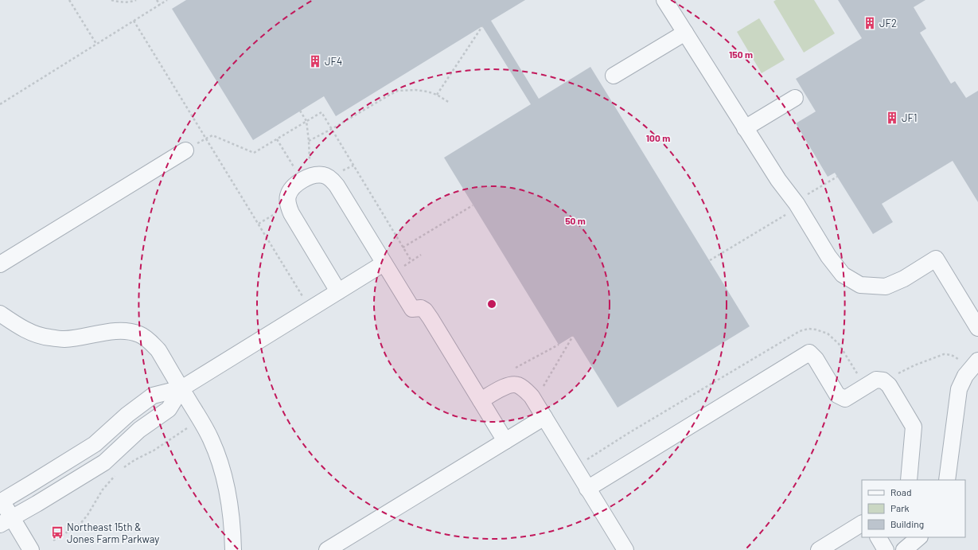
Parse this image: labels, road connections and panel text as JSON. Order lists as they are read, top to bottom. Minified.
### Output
{"places":{"building":["JF2","JF4","JF1"],"bus stop":["Northeast 15th & Jones Farm Parkway"]},"legend":["Road","Park","Building"],"rings":["150 m","100 m","50 m"]}
